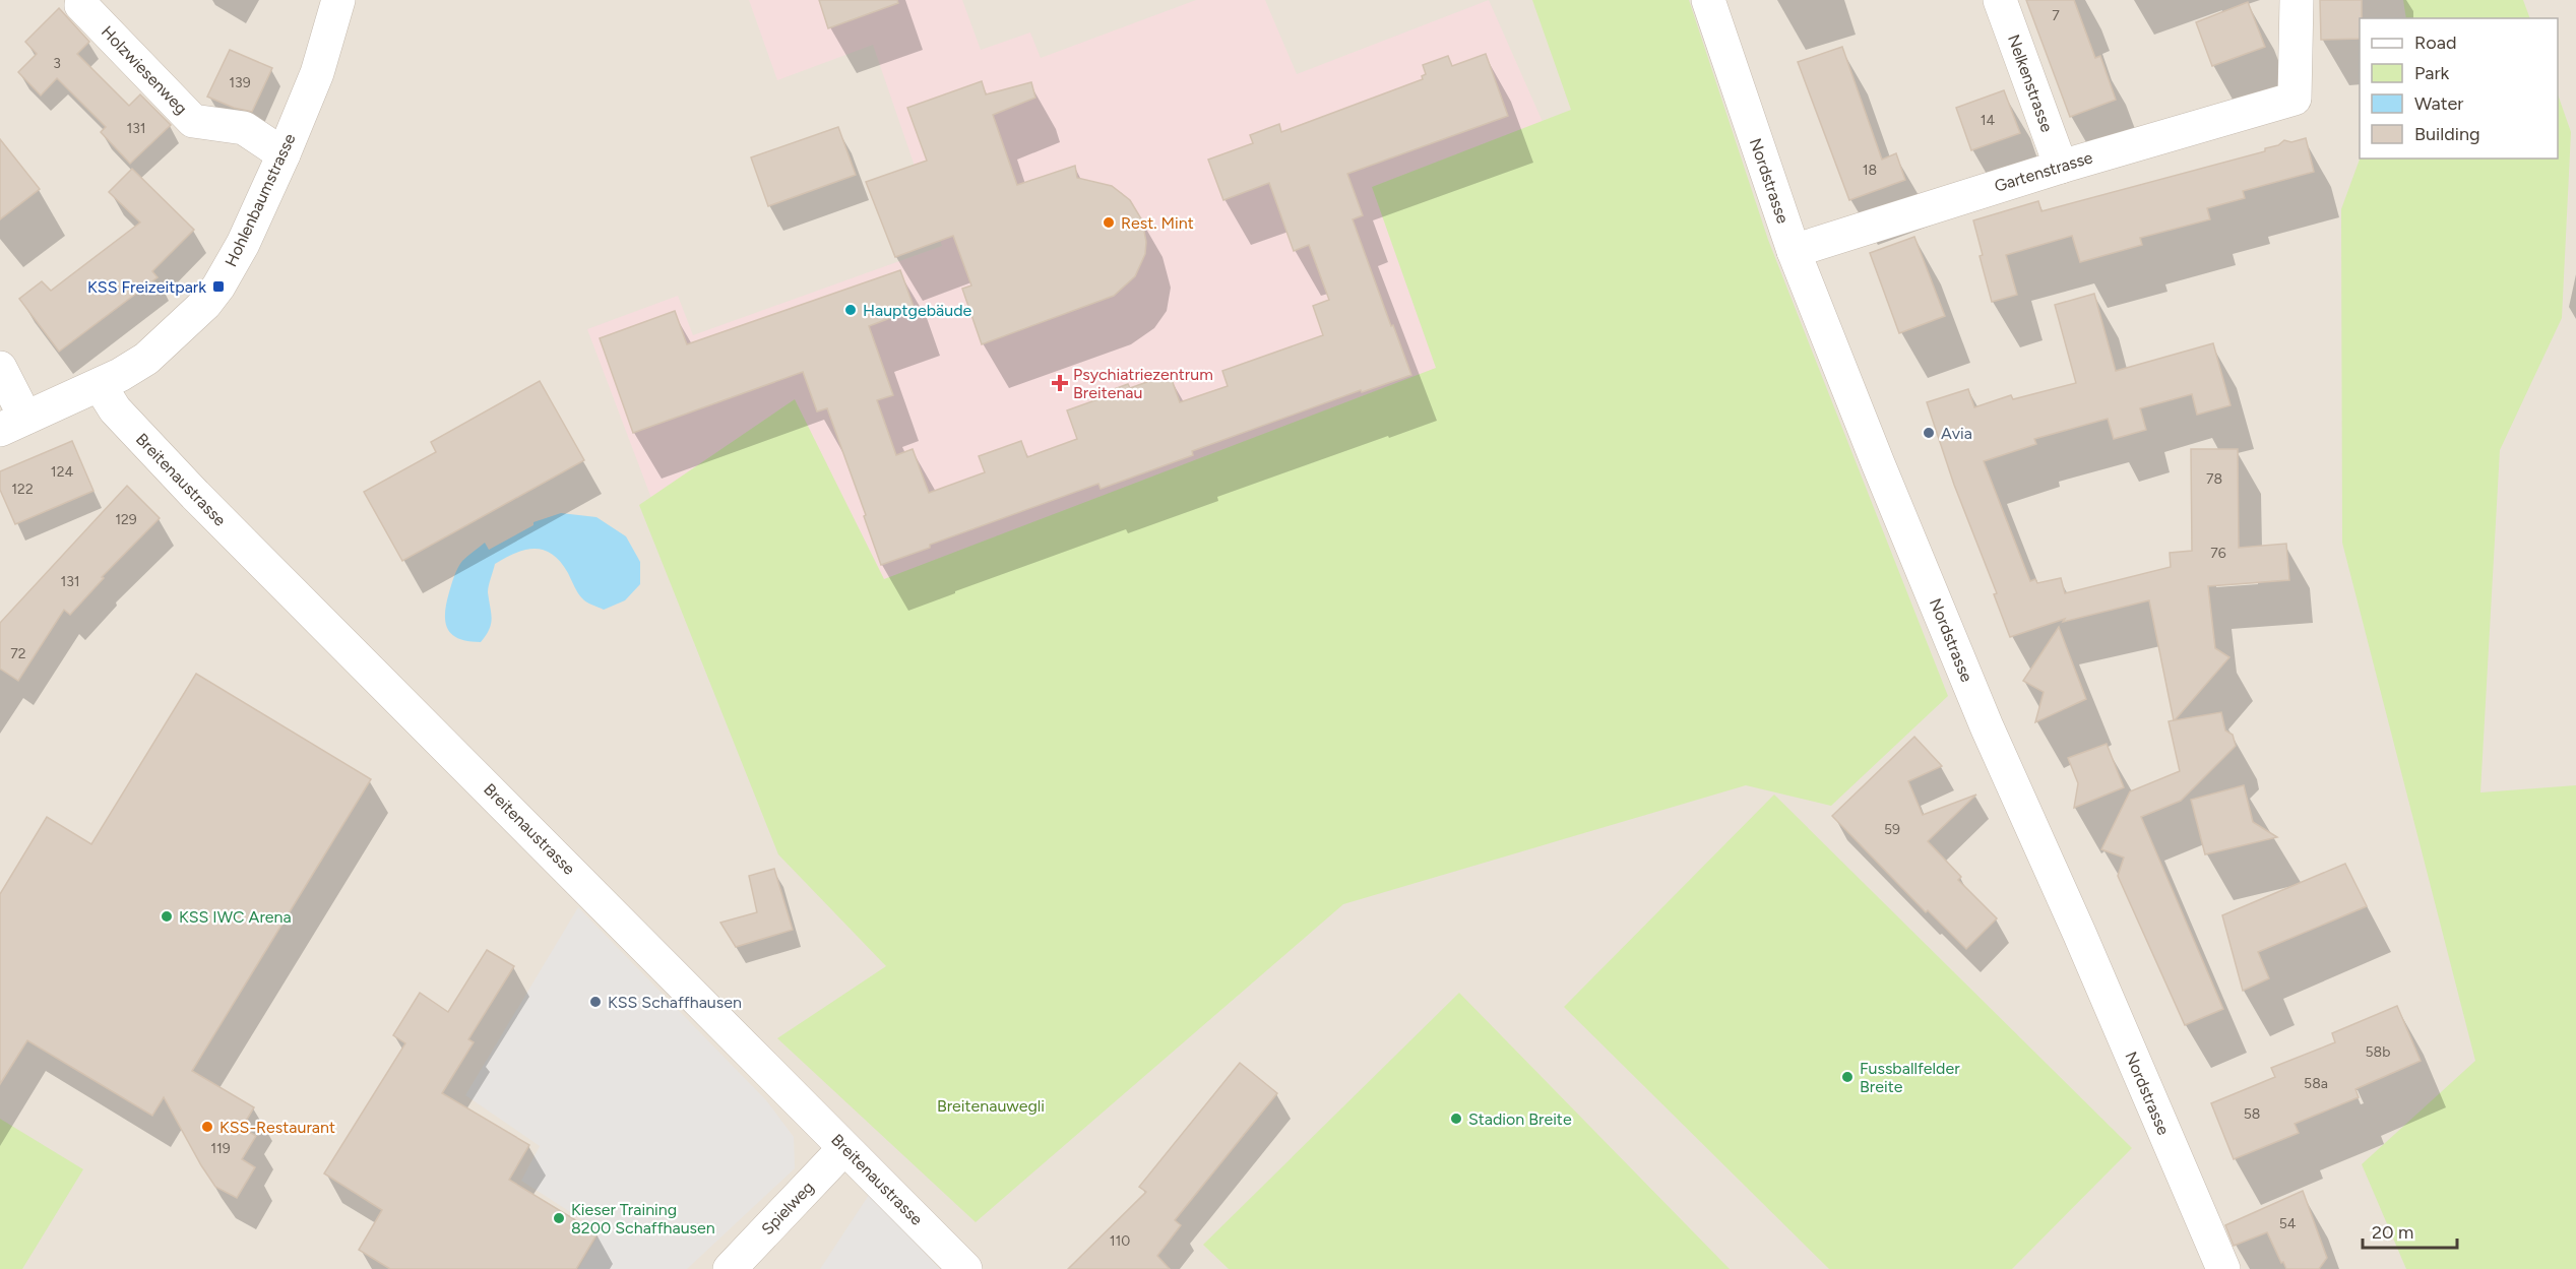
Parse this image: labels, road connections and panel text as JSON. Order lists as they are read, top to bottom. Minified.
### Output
{"streets":{"street":["Holzwiesenweg","Nelkenstrasse","Gartenstrasse","Nordstrasse","Hohlenbaumstrasse","Breitenaustrasse","Spielweg"]},"crossings":[["Holzwiesenweg","Hohlenbaumstrasse"],["Nelkenstrasse","Gartenstrasse"],["Gartenstrasse","Nordstrasse"],["Hohlenbaumstrasse","Breitenaustrasse"],["Breitenaustrasse","Spielweg"]],"parks":["Breitenauwegli"],"places":{"other":["Rest. Mint","Hauptgebäude","Avia","KSS IWC Arena","KSS Schaffhausen","Fussballfelder Breite","Stadion Breite","KSS-Restaurant","Kieser Training 8200 Schaffhausen"],"transit":["KSS Freizeitpark"],"health":["Psychiatriezentrum Breitenau"]},"house_numbers":["7","3","139","14","131","18","124","78","122","129","76","131","72","59","58b","58a","58","119","54","110"],"legend":["Road","Park","Water","Building"],"scale_bar":"20 m"}
